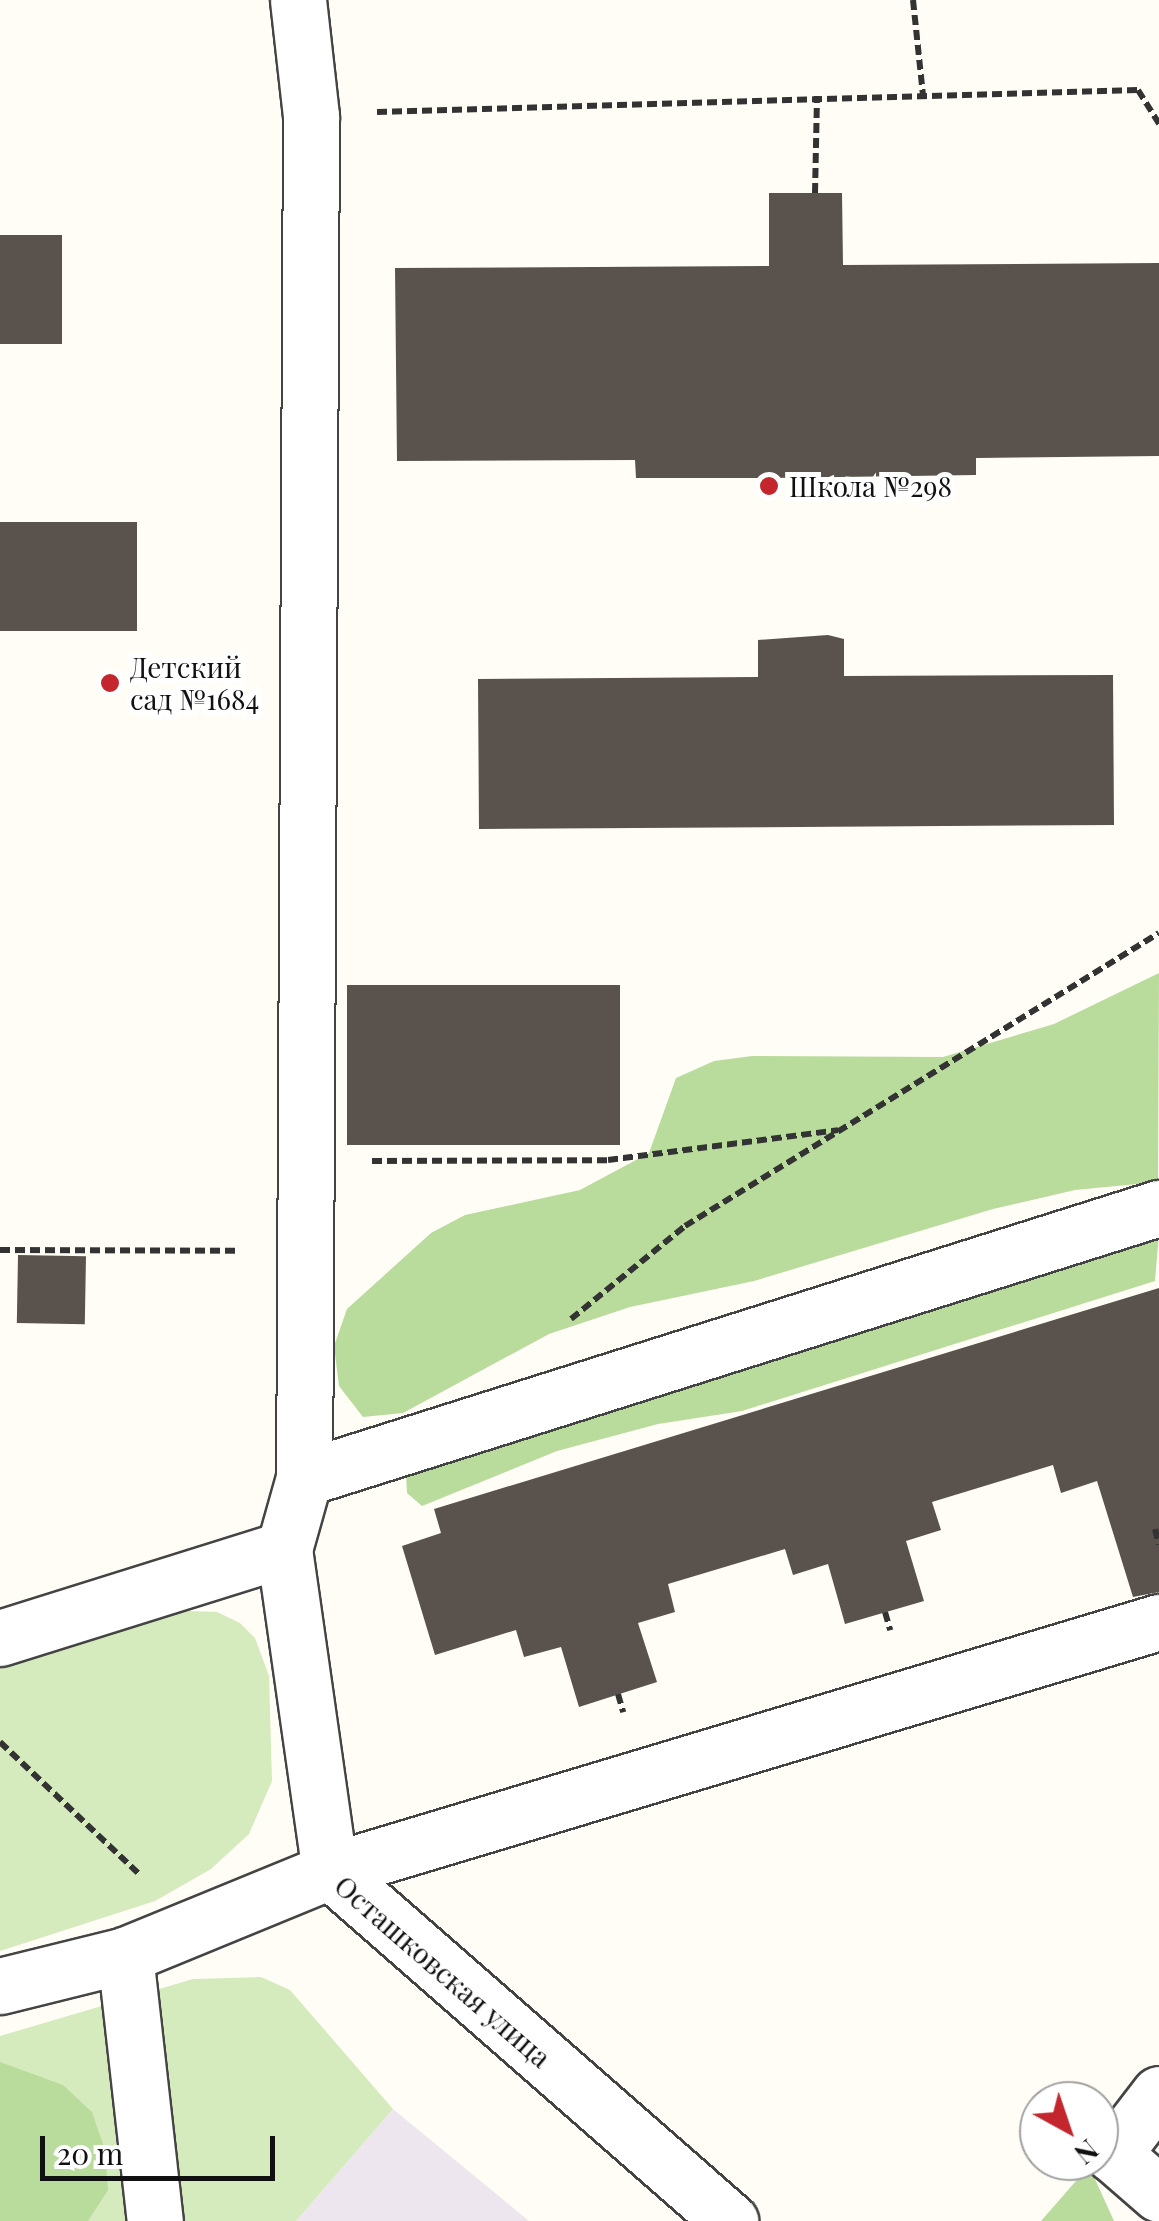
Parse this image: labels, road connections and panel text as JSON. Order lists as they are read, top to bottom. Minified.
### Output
{"streets":{"street":["Осташковская улица"]},"places":["Школа №298","Детский сад №1684"],"scale_bar":"20 m","north":"bottom right"}
